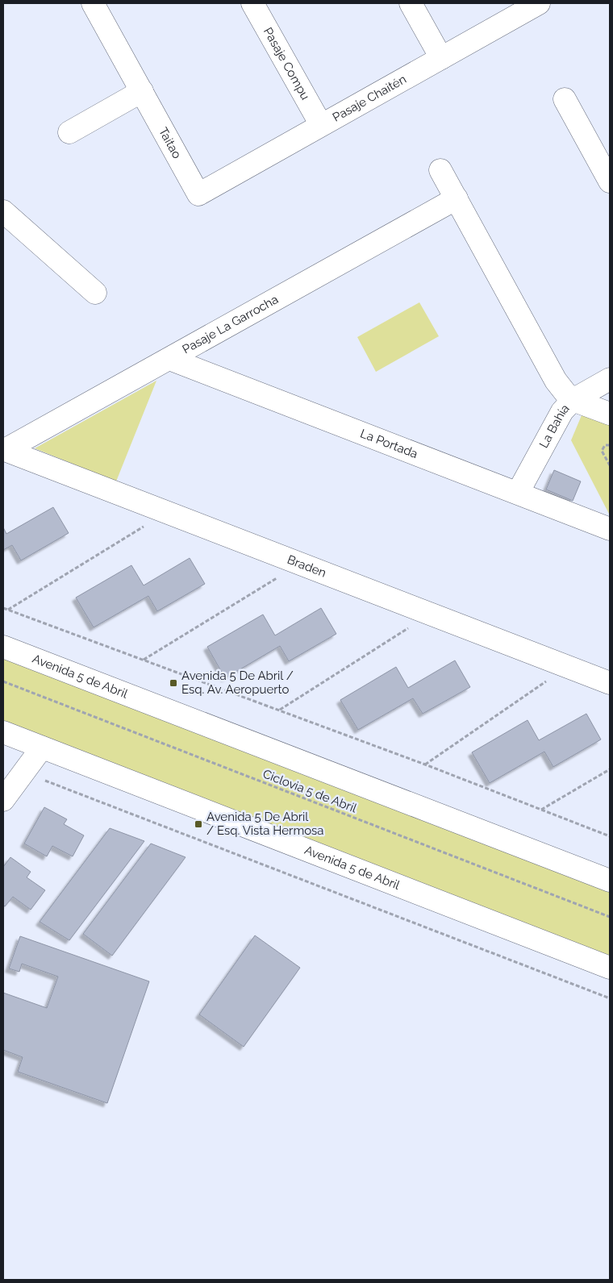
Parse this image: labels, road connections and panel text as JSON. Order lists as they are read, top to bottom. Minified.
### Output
{"streets":{"street":["Pasaje Compu","Pasaje Chaitén","Taitao","Pasaje La Garrocha","La Bahía","La Portada","Braden","Avenida 5 de Abril"],"path":["Ciclovia 5 de Abril"]},"crossings":[["Pasaje Compu","Pasaje Chaitén"],["Pasaje Chaitén","Taitao"],["Pasaje La Garrocha","La Portada"],["Pasaje La Garrocha","Braden"],["La Bahía","La Portada"]],"places":{"transit":["Avenida 5 De Abril / Esq. Av. Aeropuerto","Avenida 5 De Abril / Esq. Vista Hermosa"]}}
